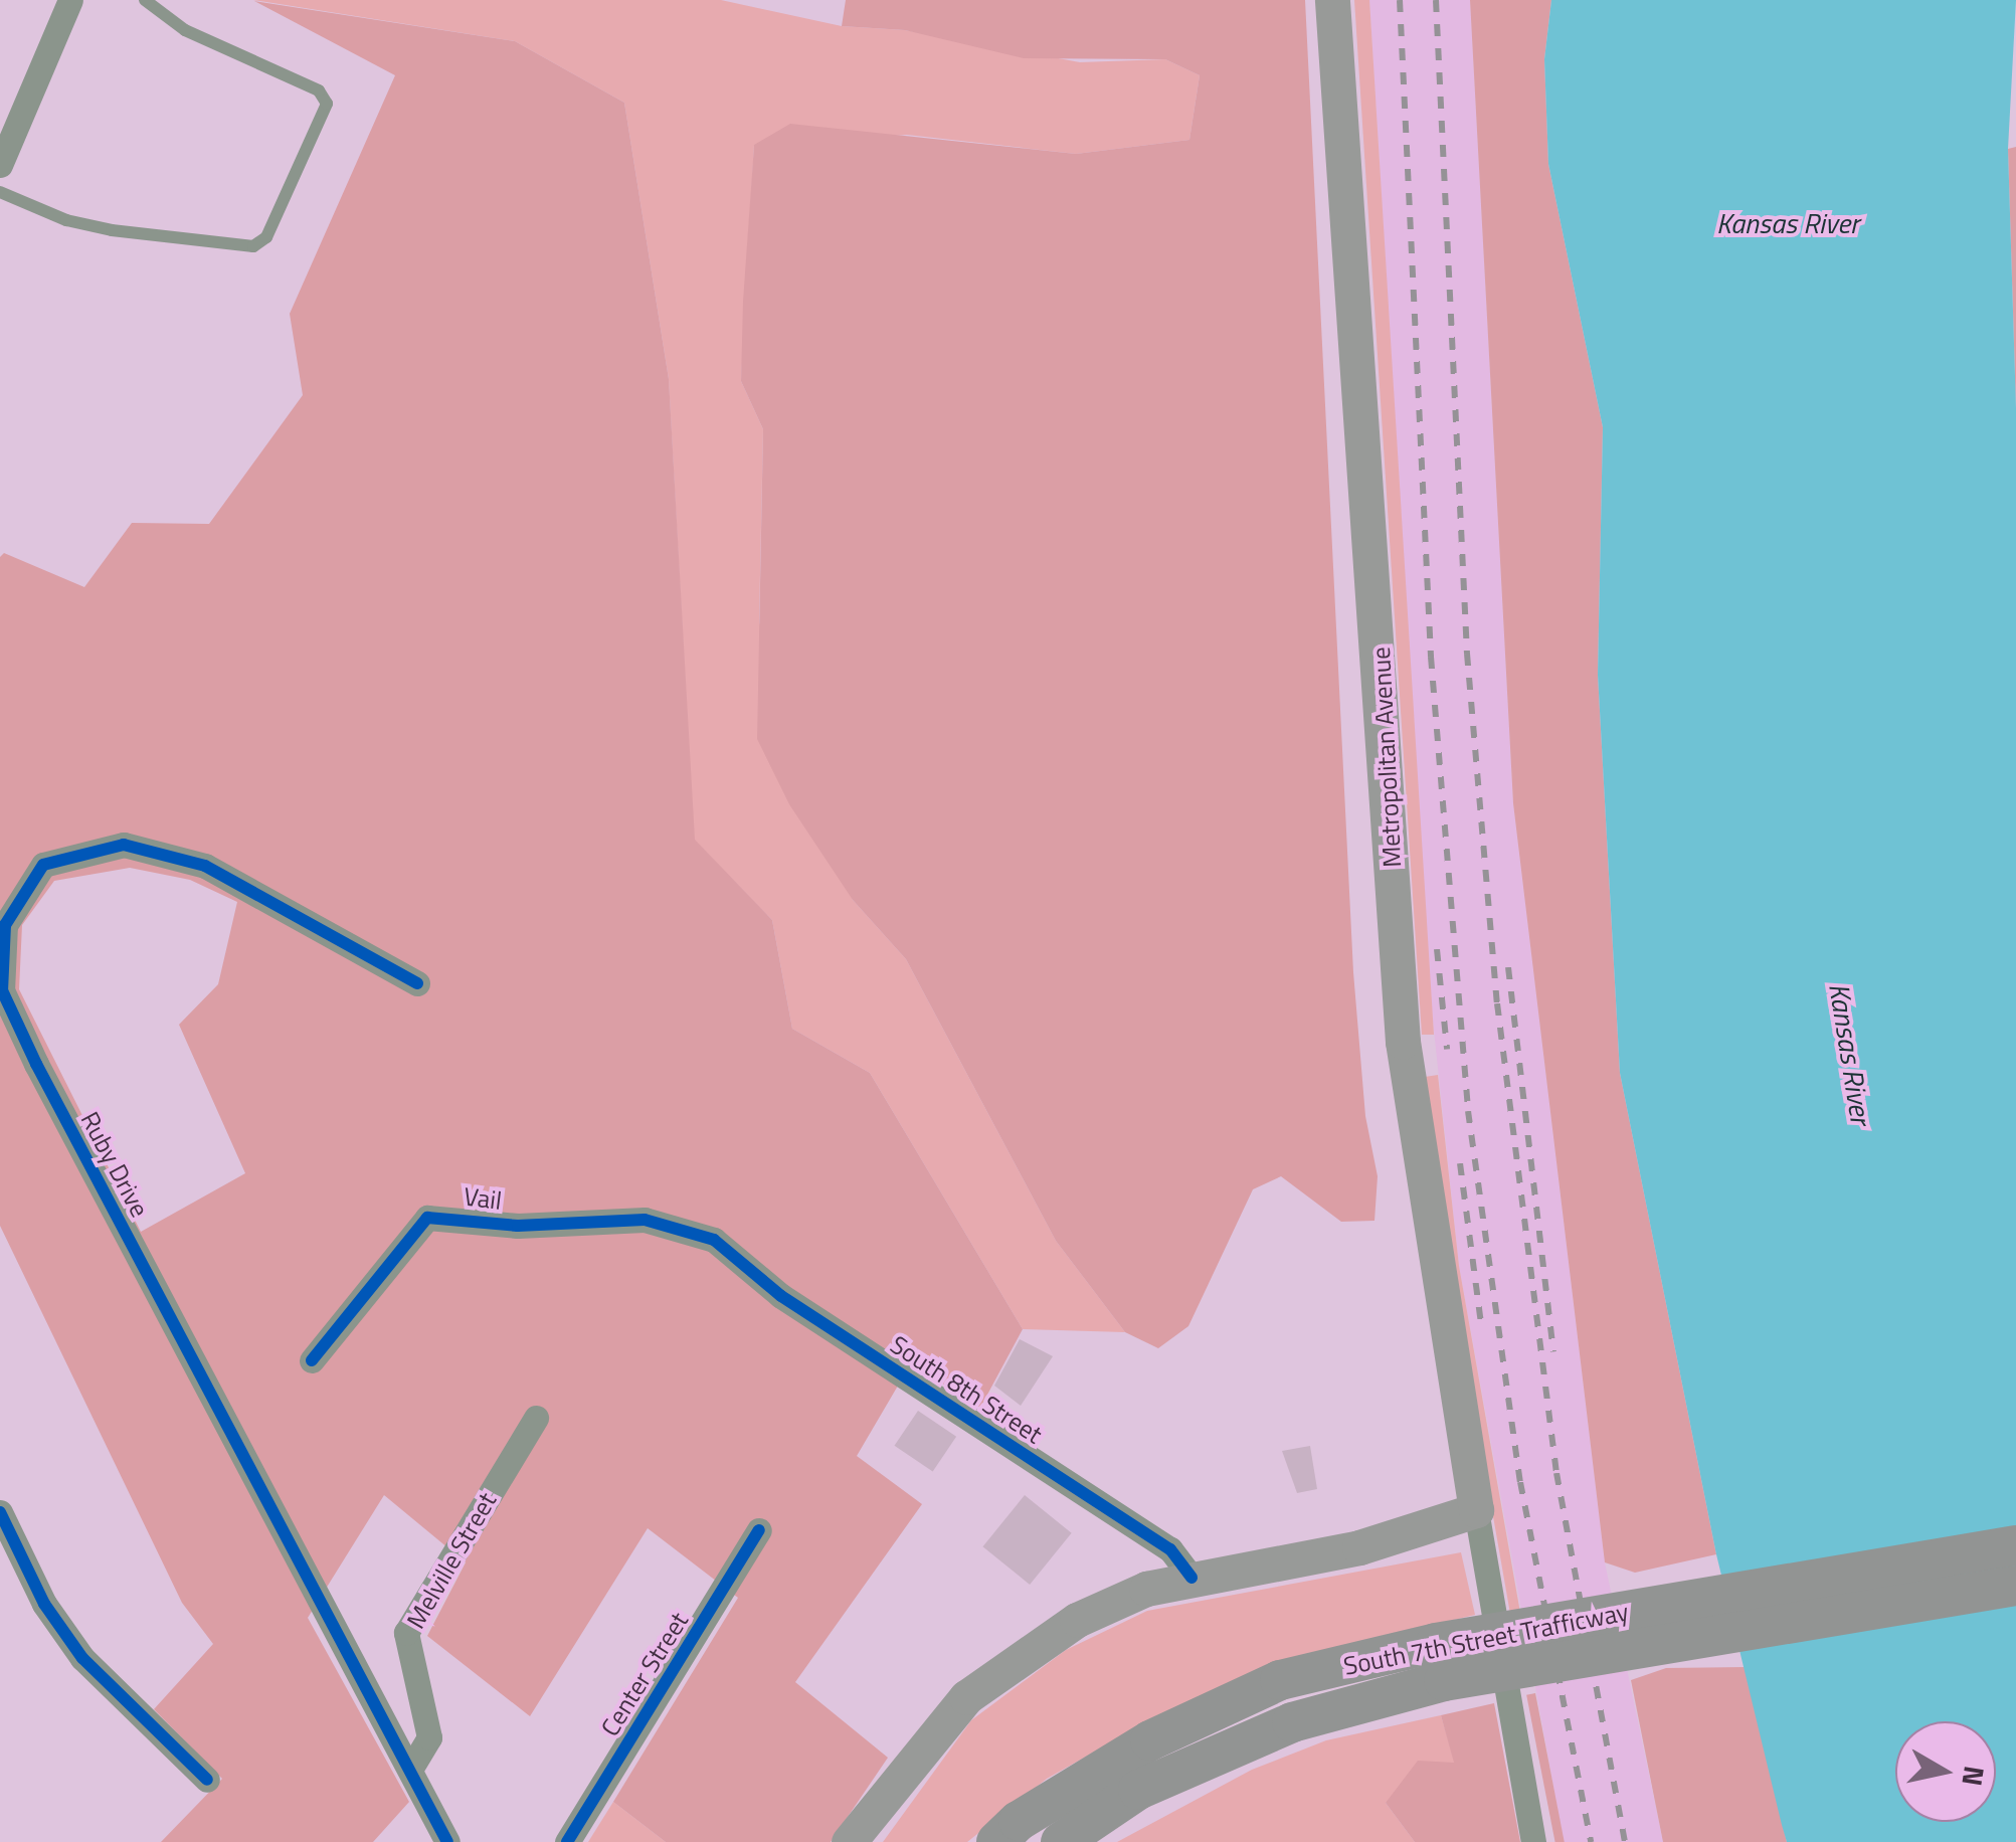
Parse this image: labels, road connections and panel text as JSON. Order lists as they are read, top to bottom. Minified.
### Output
{"streets":{"main road":["Metropolitan Avenue","South 7th Street Trafficway"],"street":["Ruby Drive","Vail","South 8th Street","Melville Street","Center Street"]},"crossings":[["Ruby Drive","Melville Street"],["Vail","South 8th Street"]],"water":["Kansas River"],"north":"right"}
